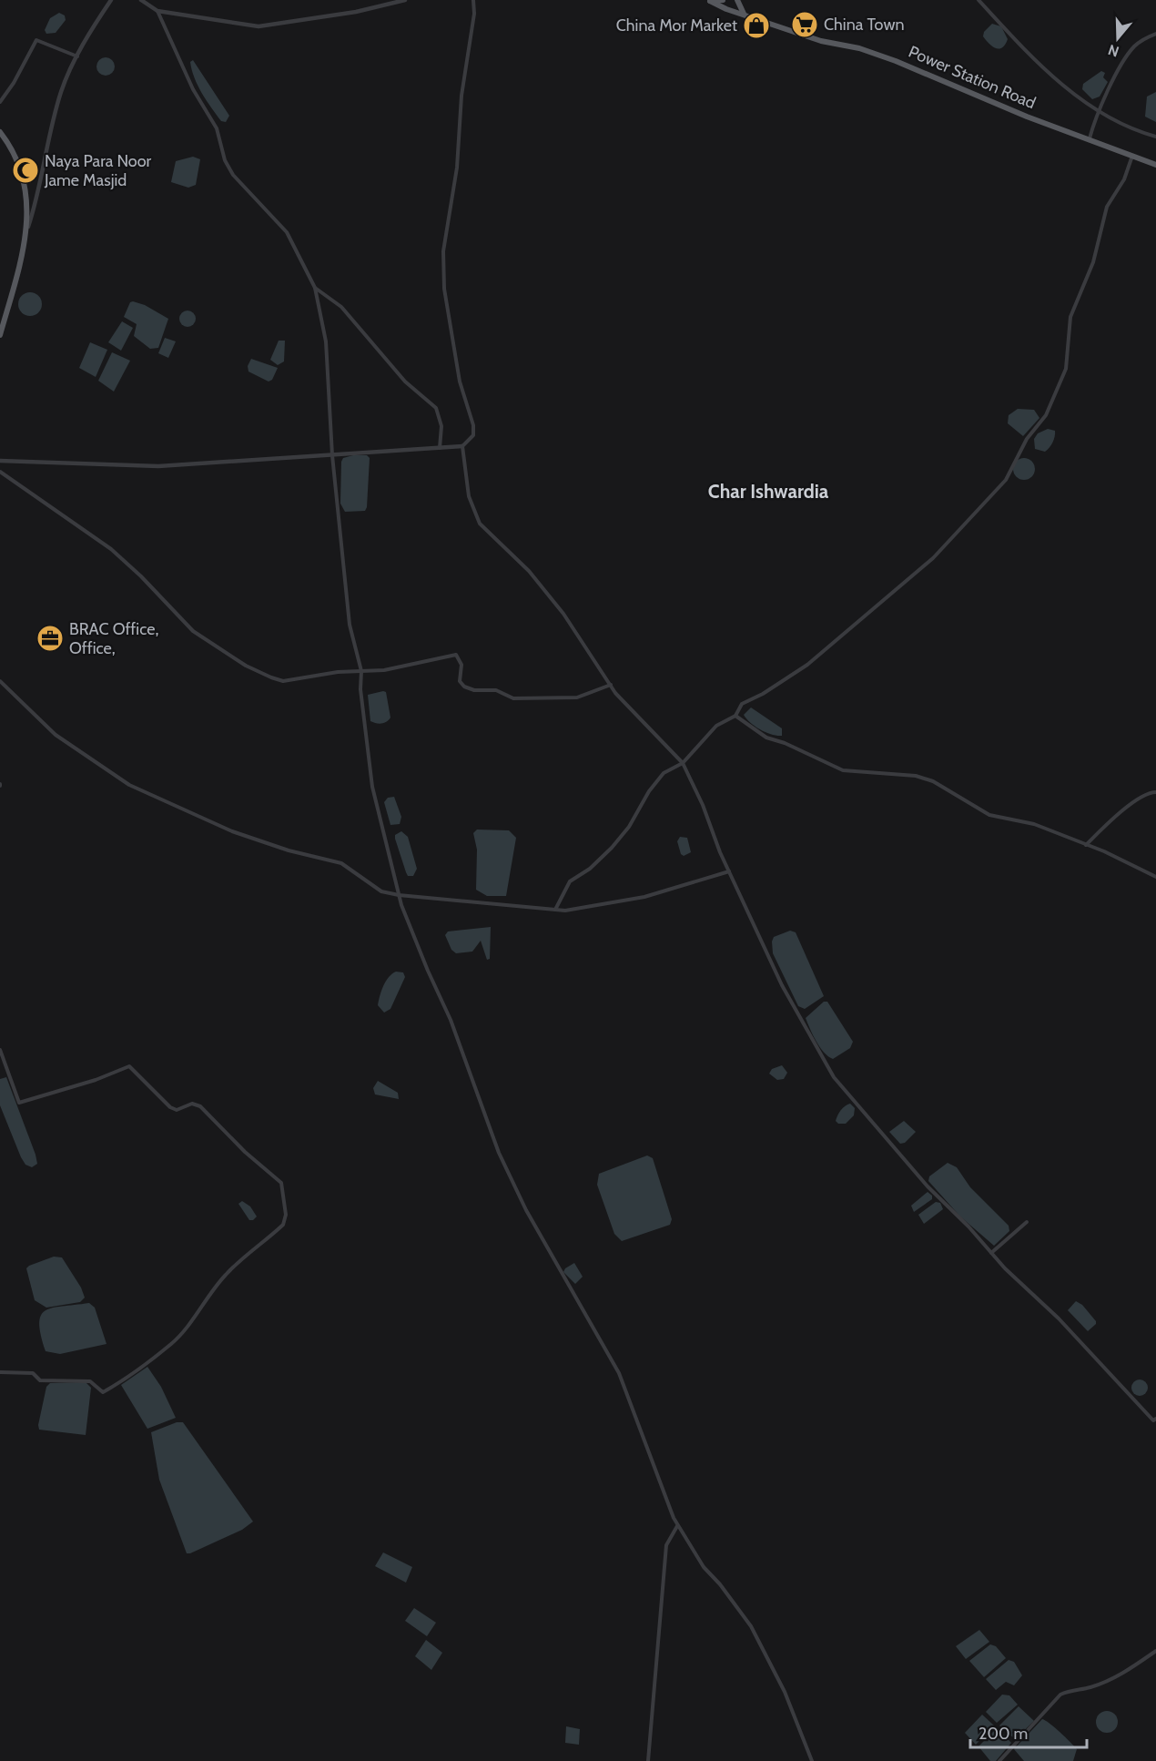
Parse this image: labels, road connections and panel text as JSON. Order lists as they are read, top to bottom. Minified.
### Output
{"streets":{"main road":["Power Station Road"]},"districts":["Char Ishwardia"],"places":{"supermarket":["China Town"],"shop":["China Mor Market"],"mosque":["Naya Para Noor Jame Masjid"],"office":["BRAC Office, Office,"]},"scale_bar":"200 m","north":"bottom"}
